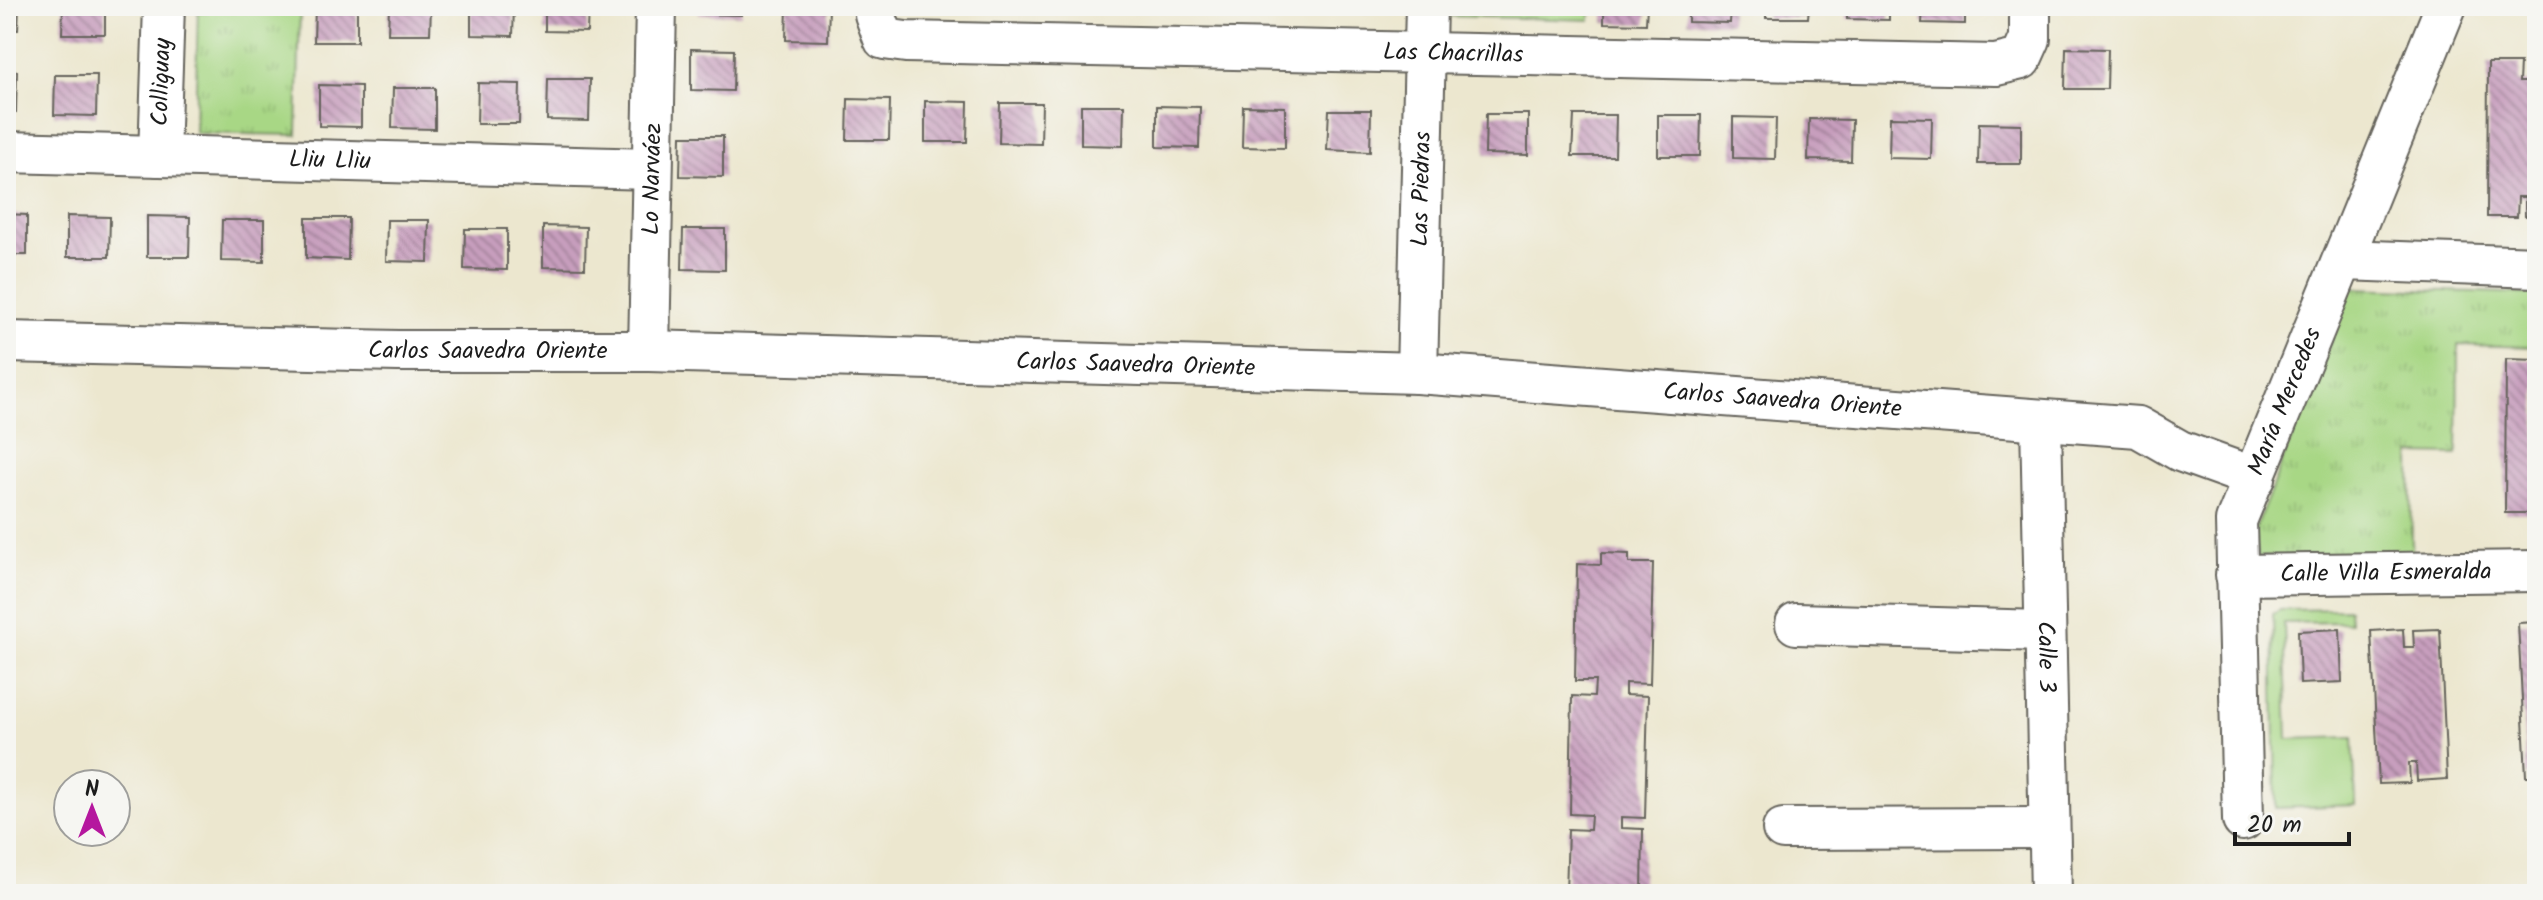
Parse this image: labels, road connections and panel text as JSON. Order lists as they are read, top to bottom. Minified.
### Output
{"streets":{"street":["Las Chacrillas","Colliguay","Lliu Lliu","Lo Narváez","Las Piedras","Carlos Saavedra Oriente","María Mercedes","Calle Villa Esmeralda","Calle 3"]},"crossings":[["Las Chacrillas","Las Piedras"],["Colliguay","Lliu Lliu"],["Lliu Lliu","Lo Narváez"],["Lo Narváez","Carlos Saavedra Oriente"],["Las Piedras","Carlos Saavedra Oriente"],["Carlos Saavedra Oriente","María Mercedes"],["Carlos Saavedra Oriente","Calle 3"],["María Mercedes","Calle Villa Esmeralda"]],"scale_bar":"20 m","north":"top"}
